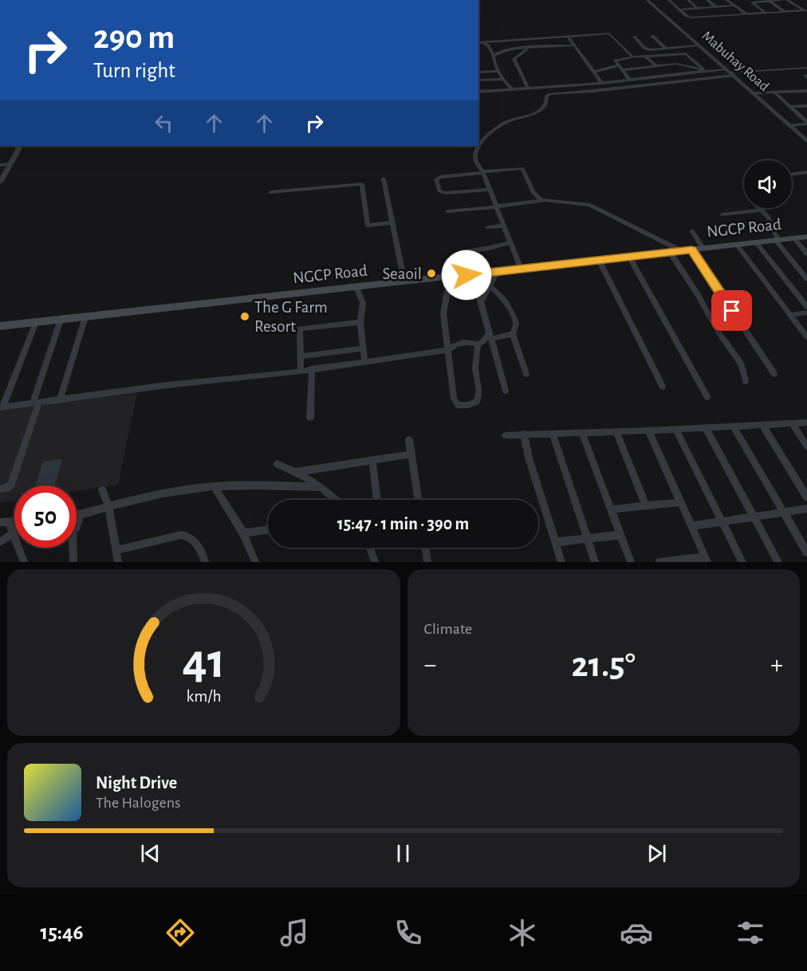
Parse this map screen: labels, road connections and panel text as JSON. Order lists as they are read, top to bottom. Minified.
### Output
{"streets":{"main road":["NGCP Road"],"street":["Mabuhay Road"]},"places":["Seaoil","The G Farm Resort"],"page":{"turn":["290 m","Turn right"],"limit":"50","trip":"15:47 · 1 min · 390 m","tile":"Climate","heat":["−","21.5°","+"],"song":["Night Drive","The Halogens"],"tabs":"15:46","gauge":["41","km/h"]}}
